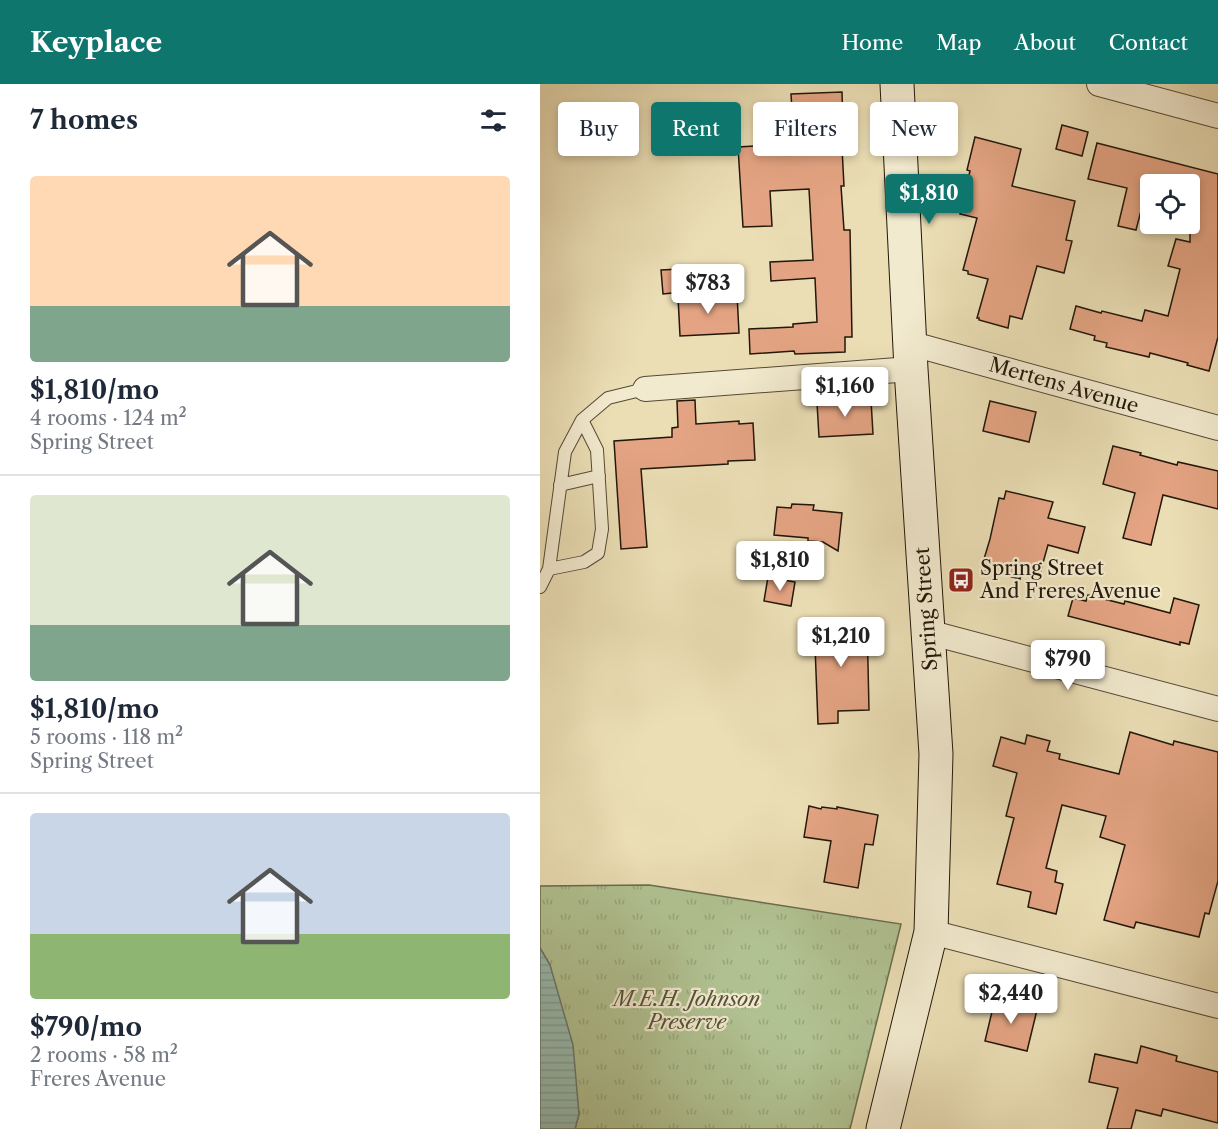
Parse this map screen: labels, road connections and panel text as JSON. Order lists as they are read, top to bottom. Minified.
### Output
{"streets":{"main road":["Spring Street"],"street":["Mertens Avenue"]},"crossings":[["Mertens Avenue","Spring Street"]],"parks":["M.E.H. Johnson Preserve"],"places":{"bus stop":["Spring Street And Freres Avenue"]},"page":{"header":"Keyplace","nav":["Home","Map","About","Contact"],"heading":"7 homes","chip":["Buy","Rent","Filters","New"],"list":[{"name":"$1,810/mo","note":"4 rooms · 124 m² · Spring Street"},{"name":"$1,810/mo","note":"5 rooms · 118 m² · Spring Street"},{"name":"$790/mo","note":"2 rooms · 58 m² · Freres Avenue"}],"price":["$1,810","$783","$1,160","$1,810","$1,210","$790","$2,440"]}}
